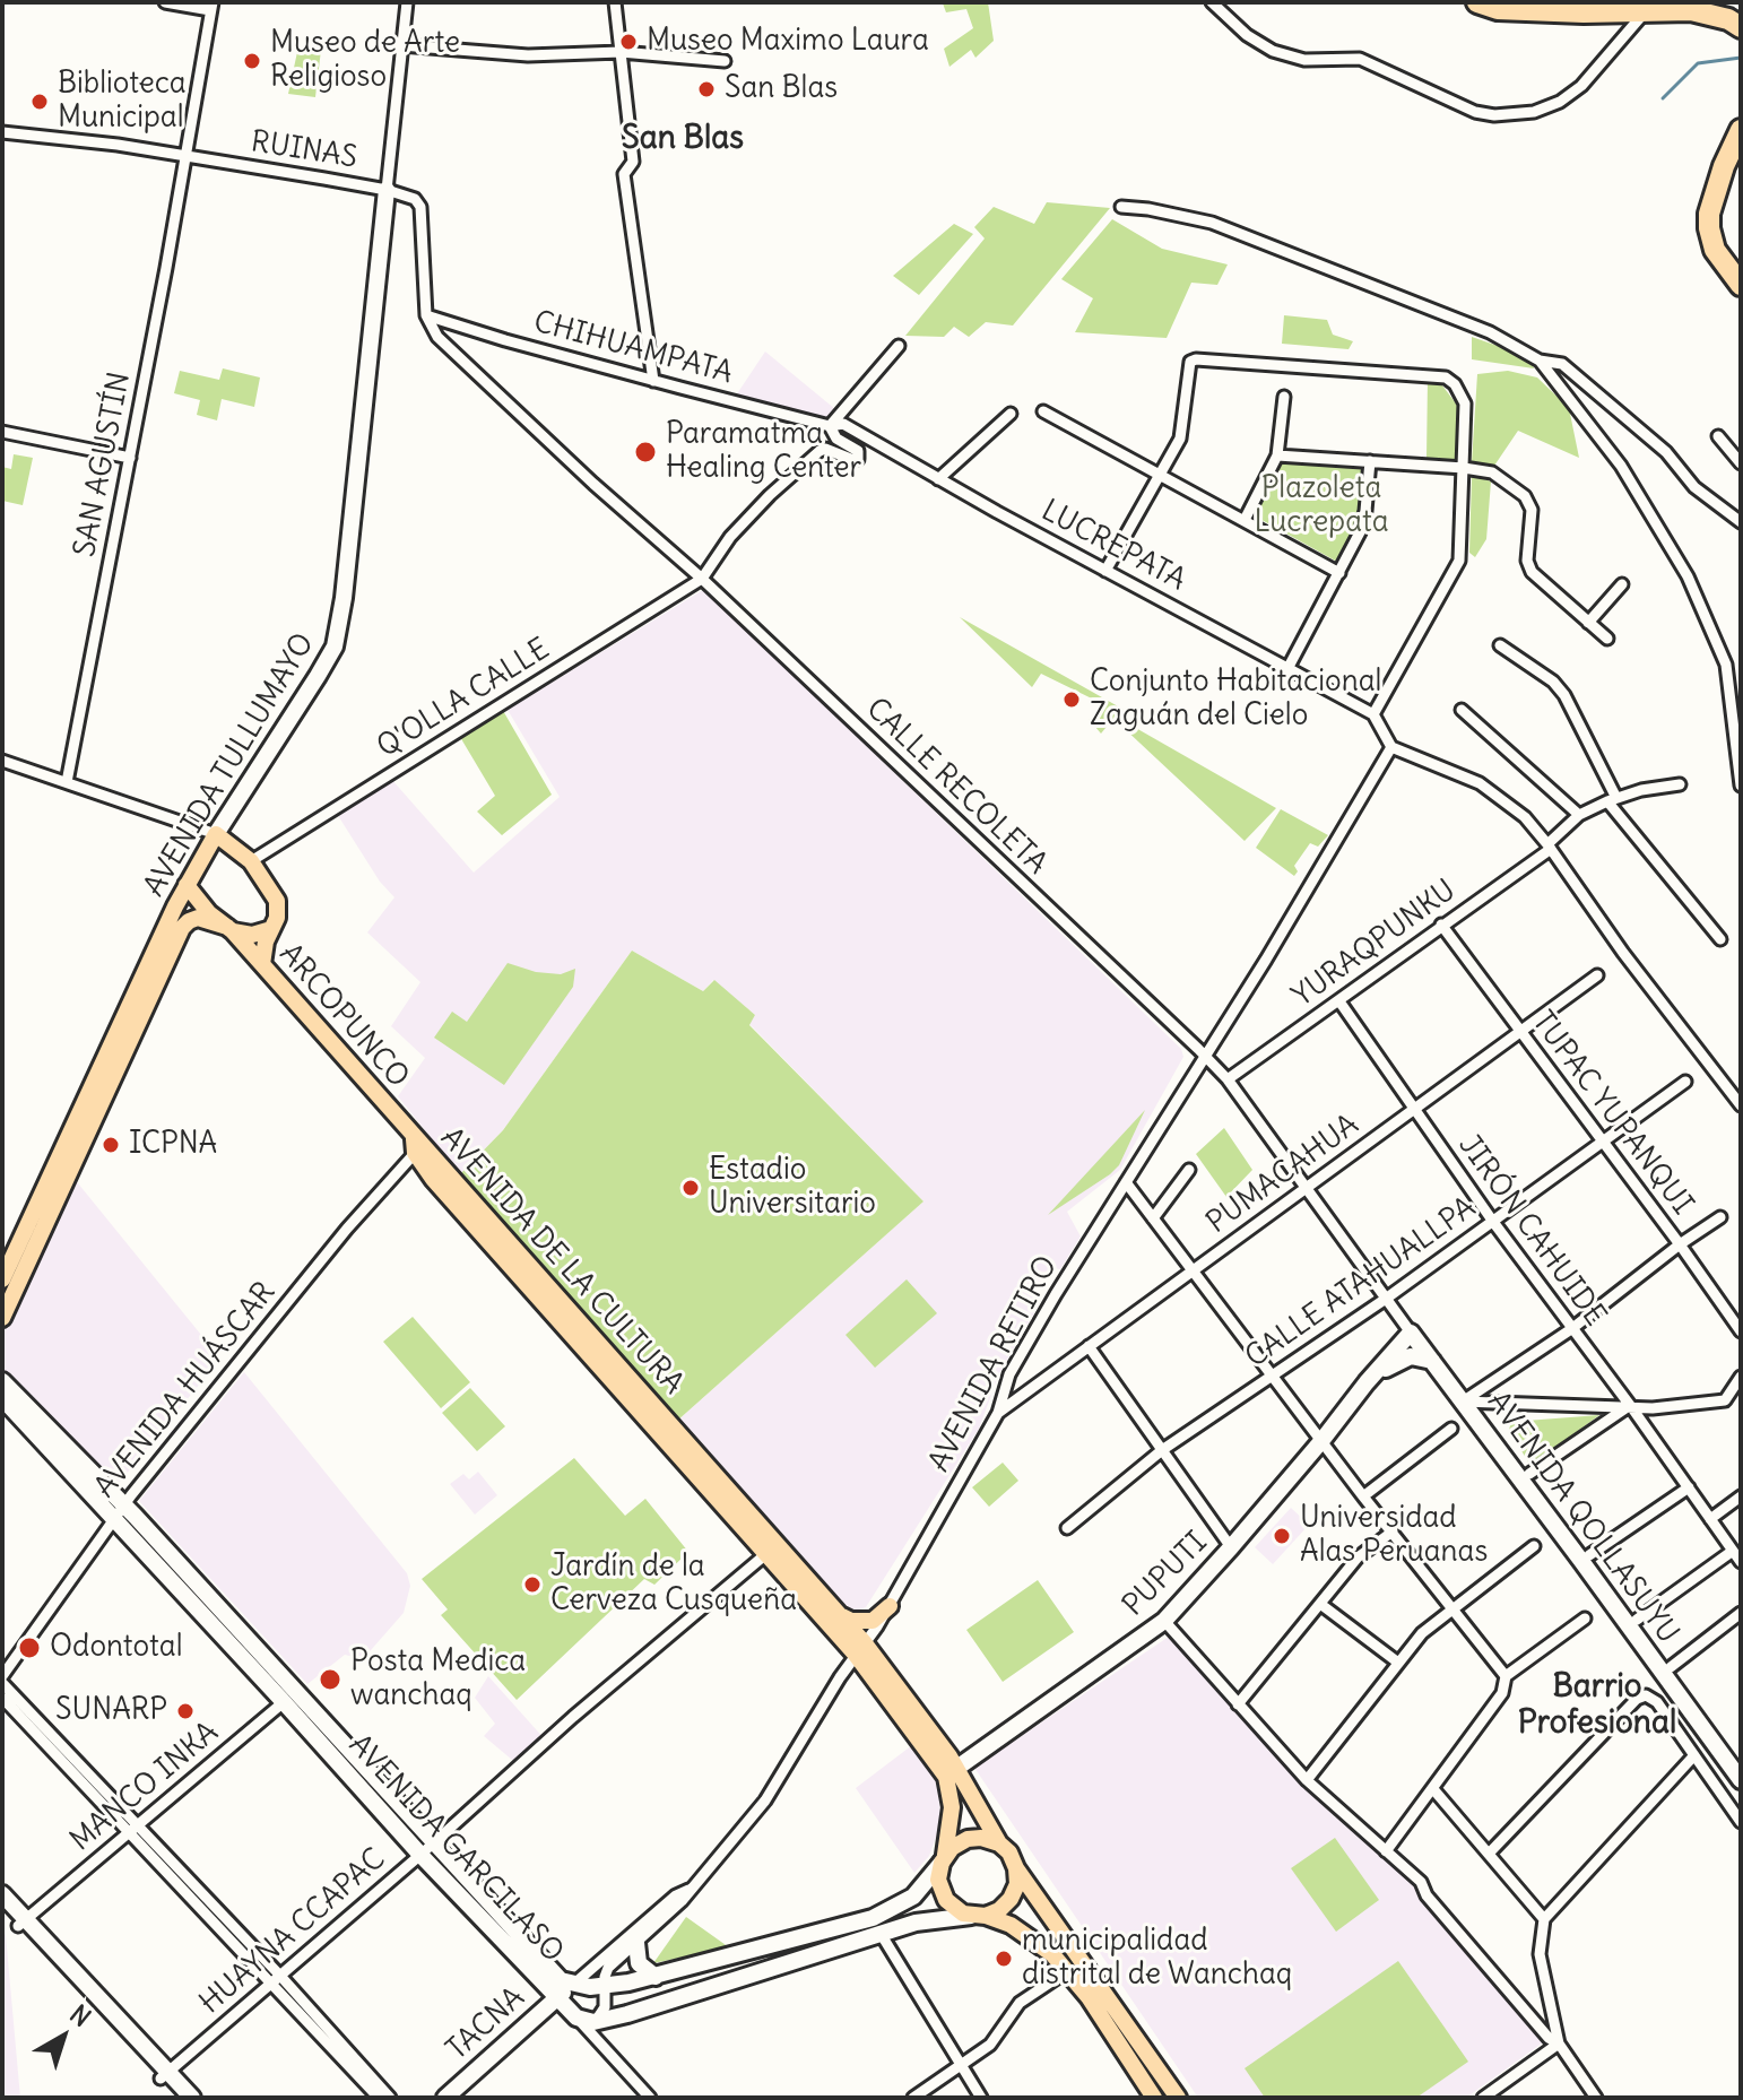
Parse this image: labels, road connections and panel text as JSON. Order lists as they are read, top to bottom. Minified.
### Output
{"streets":{"main road":["AVENIDA TULLUMAYO","ARCOPUNCO","AVENIDA DE LA CULTURA"],"street":["RUINAS","CHIHUAMPATA","SAN AGUSTÍN","LUCREPATA","Q'OLLA CALLE","CALLE RECOLETA","YURAQPUNKU","TUPAC YUPANQUI","PUMACAHUA","JIRÓN CAHUIDE","CALLE ATAHUALLPA","AVENIDA RETIRO","AVENIDA HUÁSCAR","AVENIDA QOLLASUYU","PUPUTI","MANCO INKA","AVENIDA GARCILASO","HUAYNA CCAPAC","TACNA"]},"crossings":[["RUINAS","CHIHUAMPATA"],["RUINAS","SAN AGUSTÍN"],["RUINAS","AVENIDA TULLUMAYO"],["RUINAS","CALLE RECOLETA"],["CHIHUAMPATA","LUCREPATA"],["CHIHUAMPATA","CALLE RECOLETA"],["Q'OLLA CALLE","CALLE RECOLETA"],["AVENIDA TULLUMAYO","ARCOPUNCO"],["CALLE RECOLETA","YURAQPUNKU"],["CALLE RECOLETA","PUMACAHUA"],["CALLE RECOLETA","CALLE ATAHUALLPA"],["CALLE RECOLETA","AVENIDA RETIRO"],["CALLE RECOLETA","AVENIDA QOLLASUYU"],["CALLE RECOLETA","PUPUTI"],["YURAQPUNKU","TUPAC YUPANQUI"],["YURAQPUNKU","JIRÓN CAHUIDE"],["ARCOPUNCO","AVENIDA DE LA CULTURA"],["ARCOPUNCO","AVENIDA HUÁSCAR"],["TUPAC YUPANQUI","PUMACAHUA"],["TUPAC YUPANQUI","CALLE ATAHUALLPA"],["PUMACAHUA","JIRÓN CAHUIDE"],["PUMACAHUA","AVENIDA RETIRO"],["JIRÓN CAHUIDE","CALLE ATAHUALLPA"],["AVENIDA DE LA CULTURA","AVENIDA RETIRO"],["AVENIDA DE LA CULTURA","AVENIDA HUÁSCAR"],["AVENIDA DE LA CULTURA","PUPUTI"],["AVENIDA DE LA CULTURA","HUAYNA CCAPAC"],["AVENIDA DE LA CULTURA","TACNA"],["AVENIDA RETIRO","TACNA"],["AVENIDA HUÁSCAR","AVENIDA GARCILASO"],["AVENIDA QOLLASUYU","PUPUTI"],["MANCO INKA","AVENIDA GARCILASO"],["AVENIDA GARCILASO","HUAYNA CCAPAC"],["AVENIDA GARCILASO","TACNA"]],"districts":["San Blas","Barrio Profesional"],"parks":["Plazoleta Lucrepata"],"places":["Museo Maximo Laura","Museo de Arte Religioso","San Blas","Biblioteca Municipal","Paramatma Healing Center","Conjunto Habitacional Zaguán del Cielo","ICPNA","Estadio Universitario","Universidad Alas Peruanas","Jardín de la Cerveza Cusqueña","Odontotal","Posta Medica wanchaq","SUNARP","municipalidad distrital de Wanchaq"],"north":"top right"}
